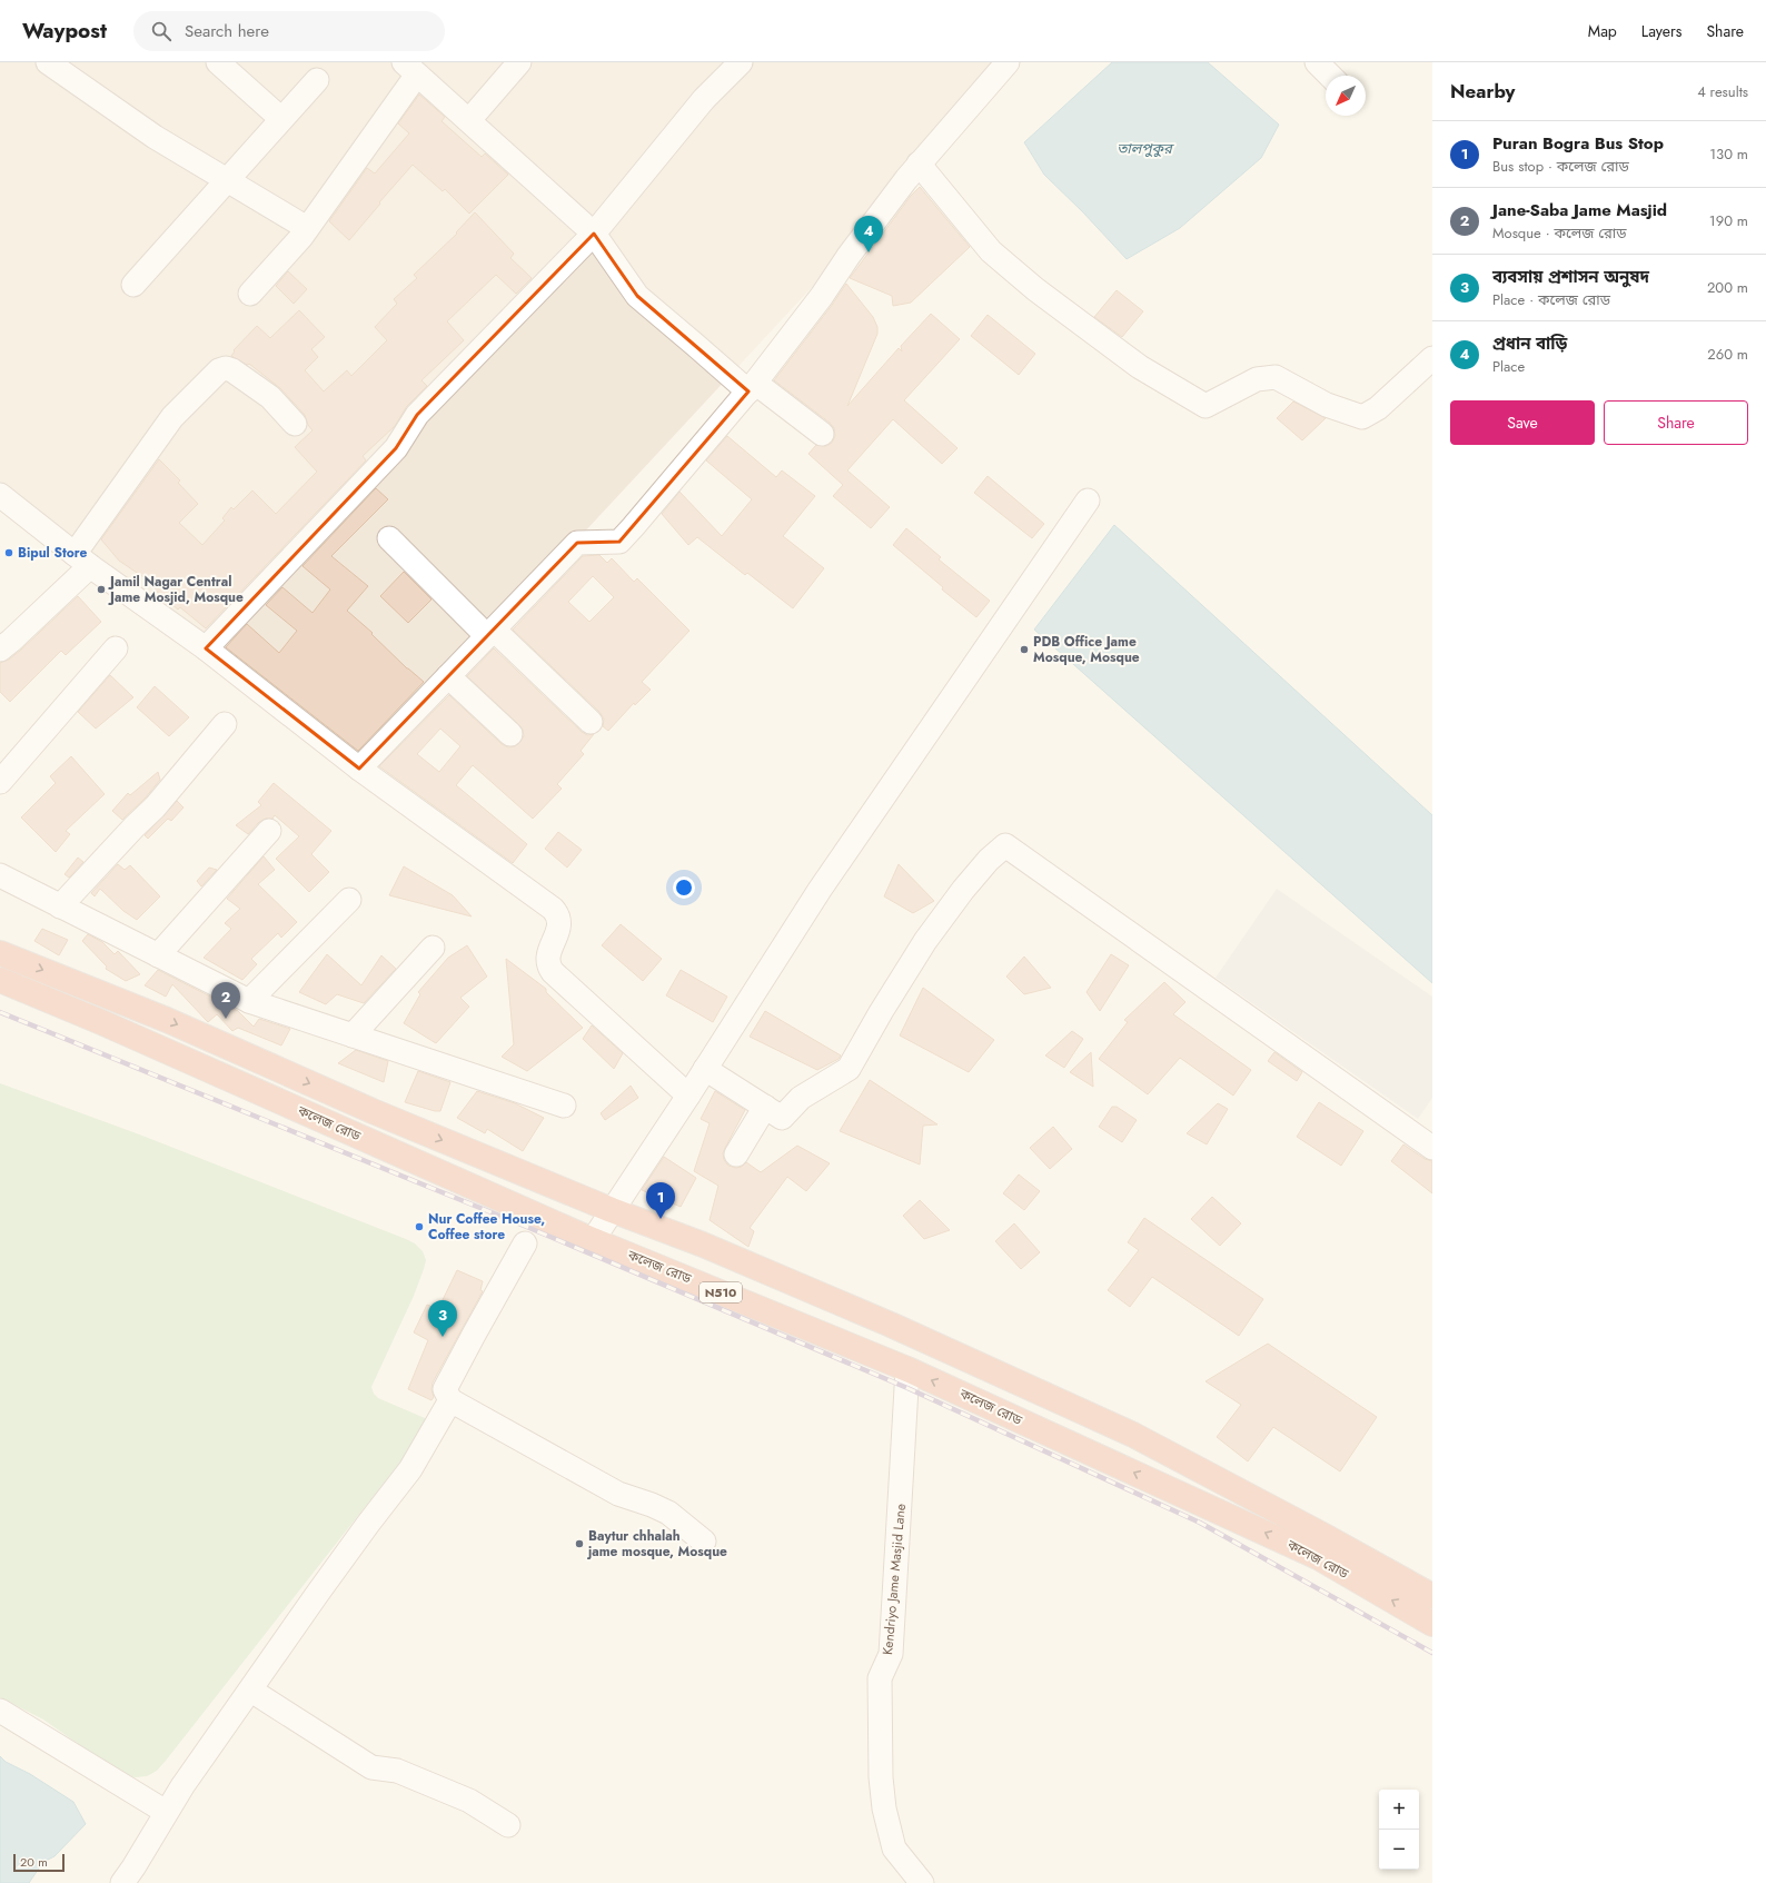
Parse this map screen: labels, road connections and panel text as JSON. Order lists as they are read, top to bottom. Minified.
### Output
{"streets":{"highway":["কলেজ রোড","N510"],"street":["Kendriyo Jame Masjid Lane"]},"crossings":[["কলেজ রোড","Kendriyo Jame Masjid Lane"]],"water":["তালপুকুর"],"places":["Bipul Store","Jamil Nagar Central Jame Mosjid, Mosque","PDB Office Jame Mosque, Mosque","Nur Coffee House, Coffee store","Baytur chhalah jame mosque, Mosque"],"scale_bar":"20 m","north":"bottom left","page":{"header":"Waypost","search":"Search here","nav":["Map","Layers","Share"],"heading":["Nearby","4 results"],"list":[{"mark":"1","name":"Puran Bogra Bus Stop","note":"Bus stop · কলেজ রোড","value":"130 m"},{"mark":"2","name":"Jane-Saba Jame Masjid","note":"Mosque · কলেজ রোড","value":"190 m"},{"mark":"3","name":"ব্যবসায় প্রশাসন অনুষদ","note":"Place · কলেজ রোড","value":"200 m"},{"mark":"4","name":"প্রধান বাড়ি","note":"Place","value":"260 m"}],"pins":["4","2","1","3"],"buttons":["Save","Share"],"map_buttons":["+","−"],"scale":"20 m"}}
